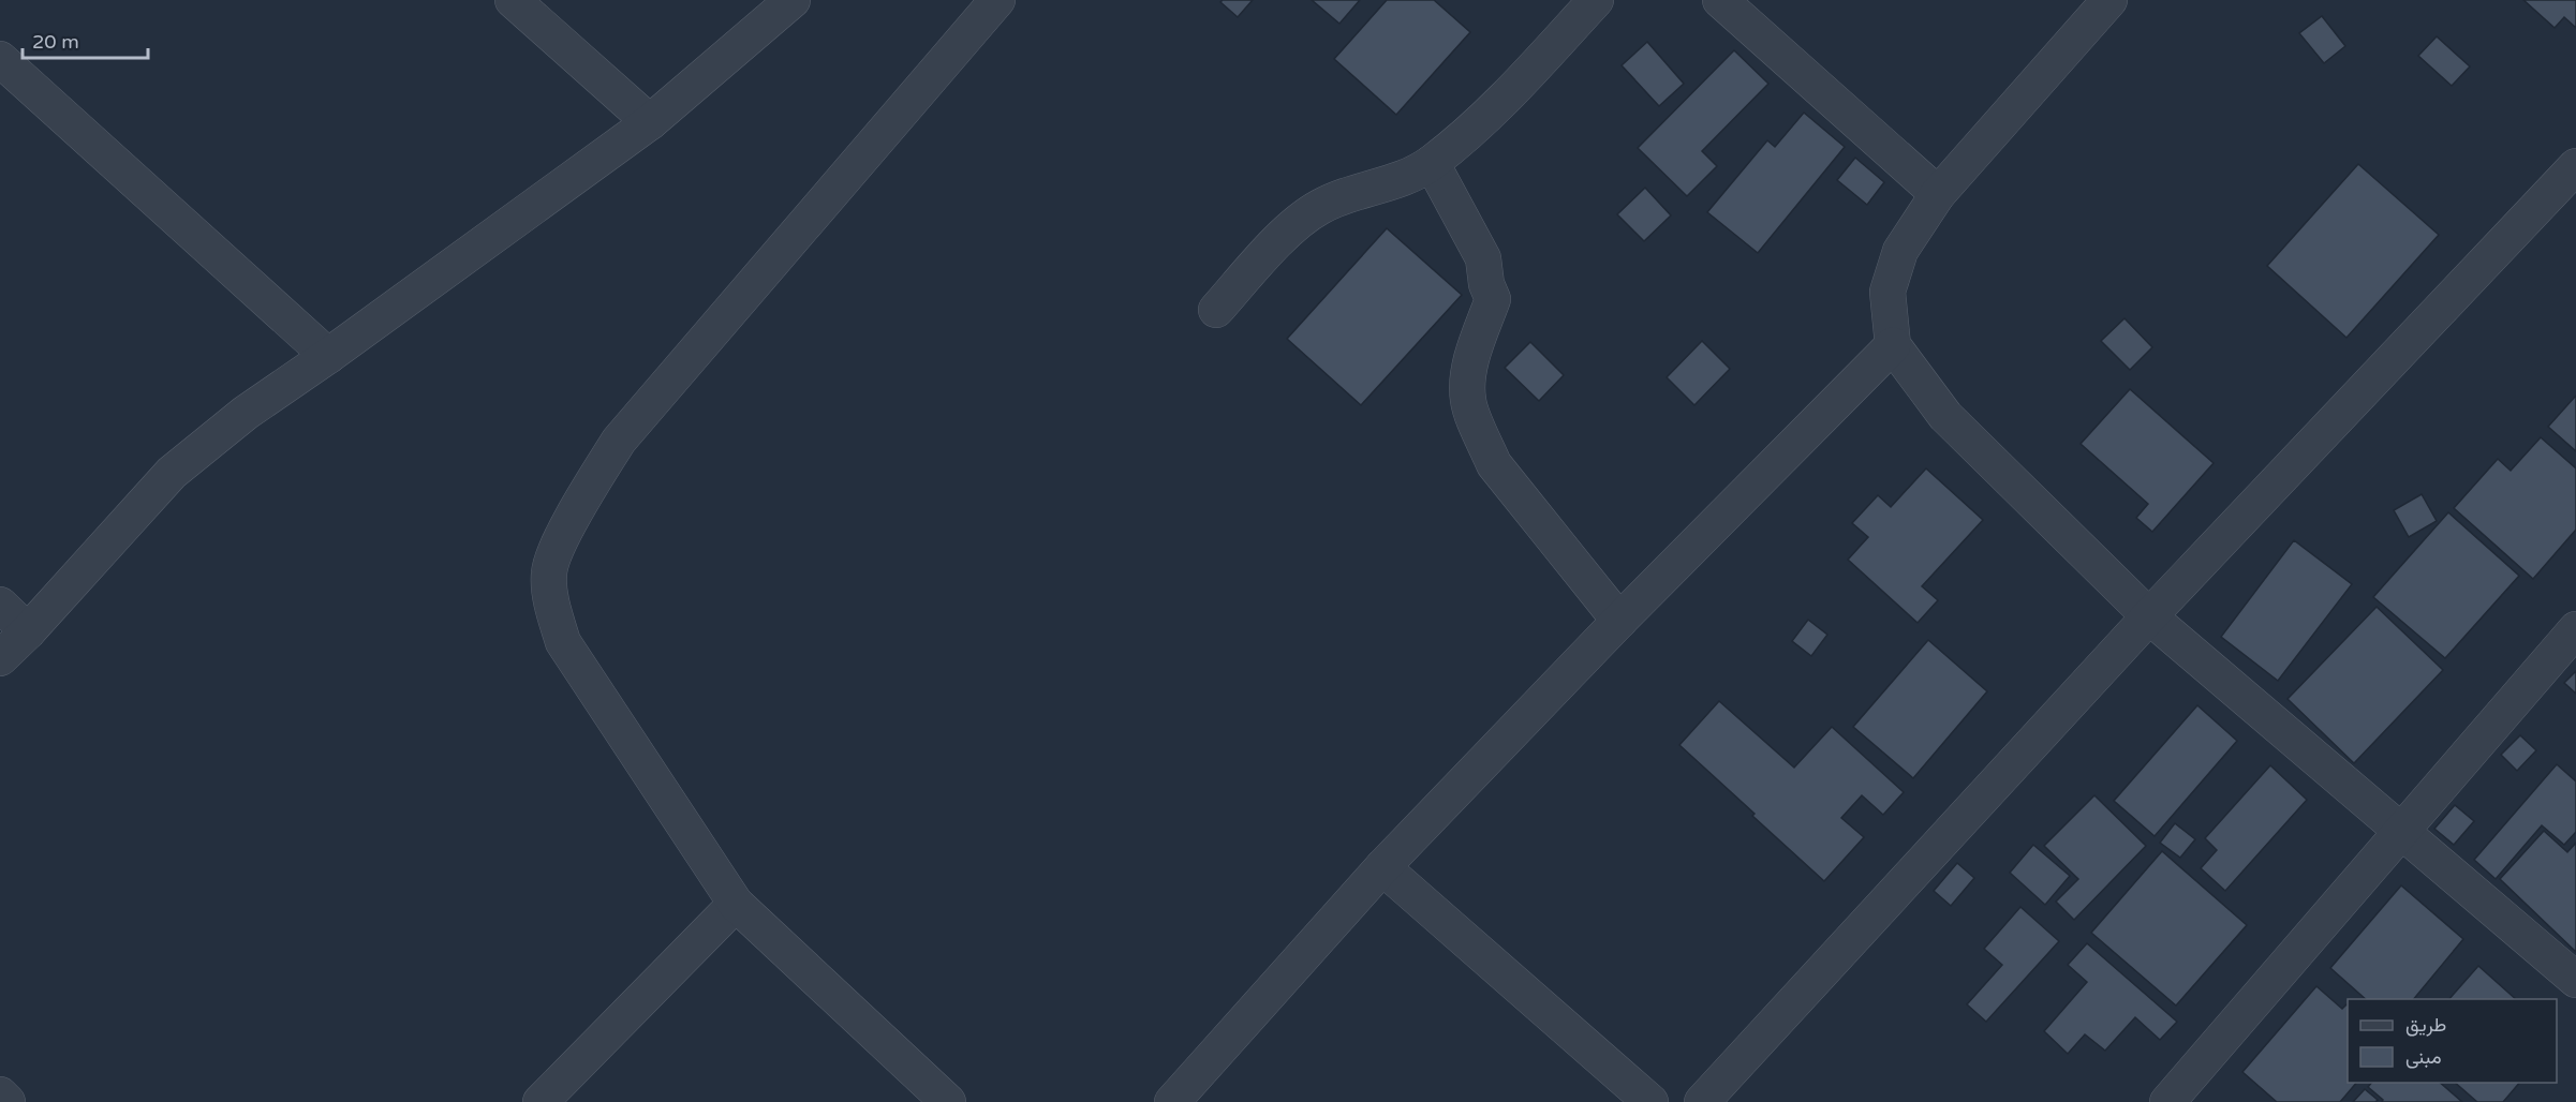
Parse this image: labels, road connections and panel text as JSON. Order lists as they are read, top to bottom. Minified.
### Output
{"legend":["طريق","مبنى"],"scale_bar":"20 m"}
